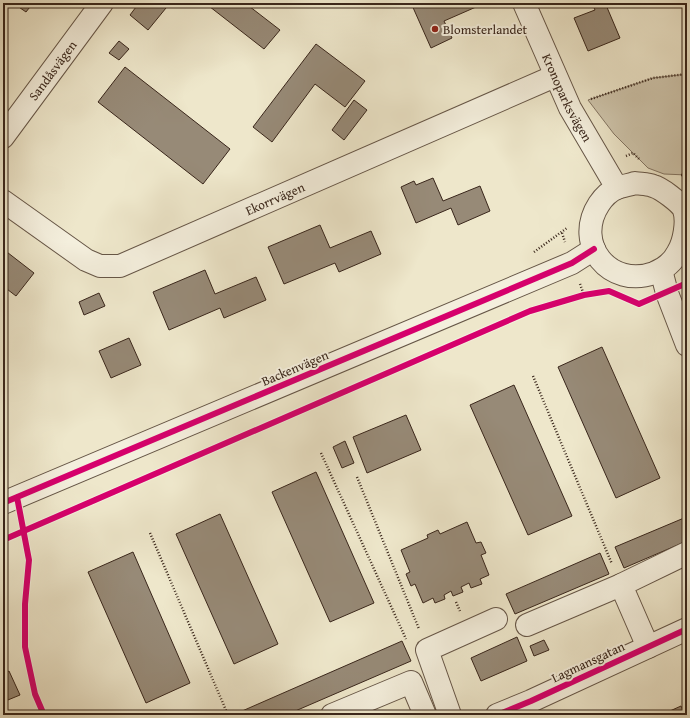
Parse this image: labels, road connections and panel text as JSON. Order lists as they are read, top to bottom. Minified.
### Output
{"streets":{"street":["Sandåsvägen","Kronoparksvägen","Ekorrvägen","Backenvägen","Lagmansgatan"]},"crossings":[["Kronoparksvägen","Ekorrvägen"],["Kronoparksvägen","Backenvägen"]],"places":["Blomsterlandet"]}
